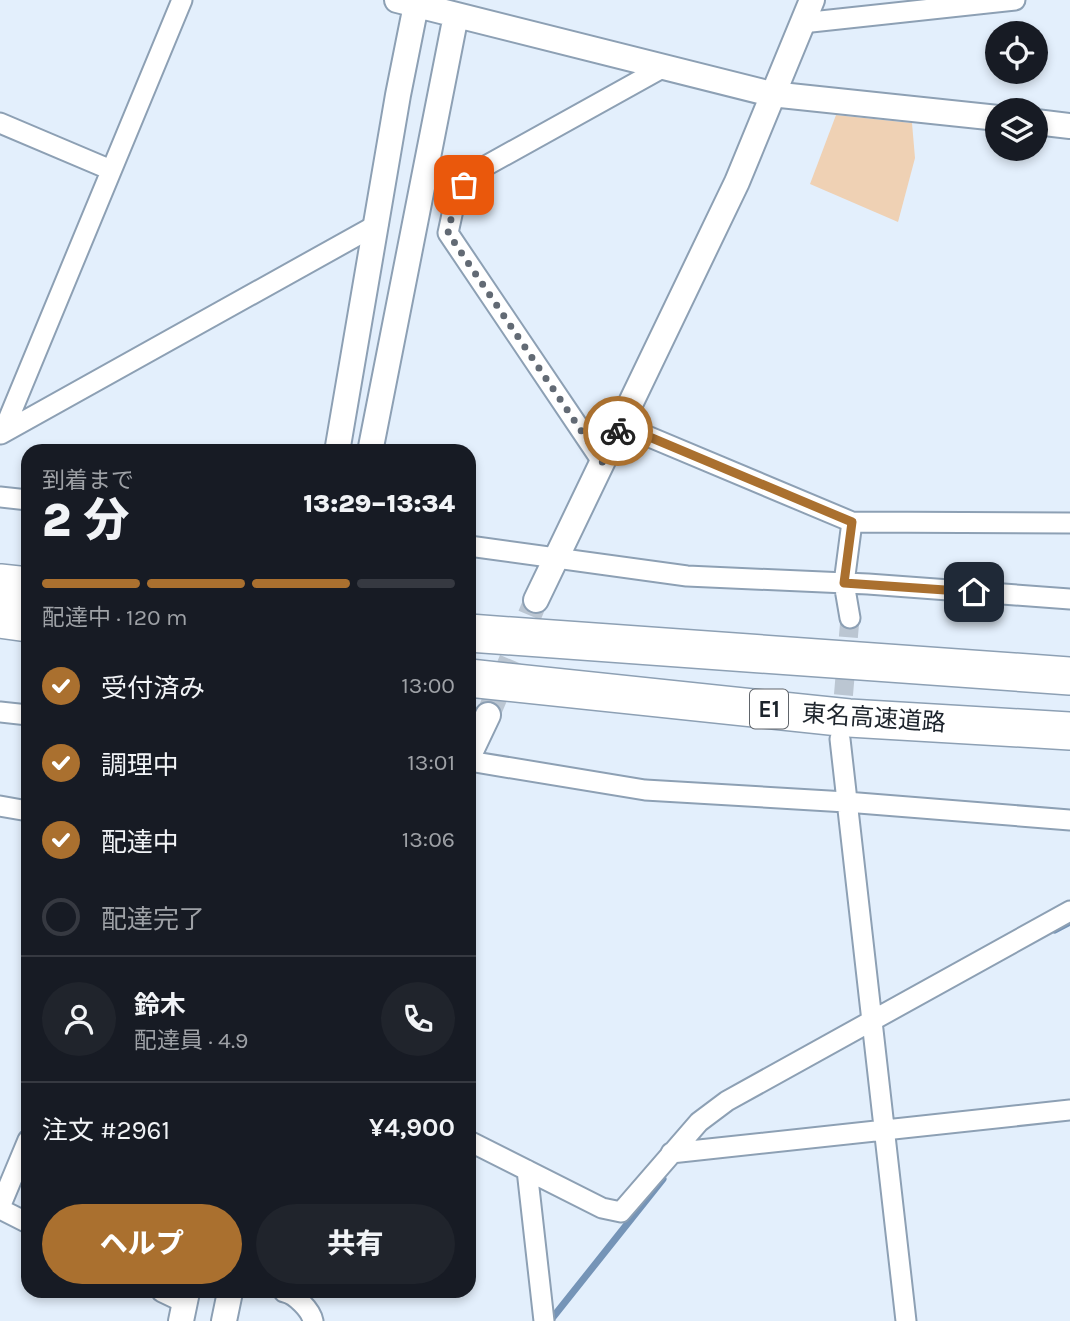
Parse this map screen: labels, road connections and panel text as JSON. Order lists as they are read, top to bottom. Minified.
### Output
{"streets":{"highway":["E1","東名高速道路"]},"page":{"heading":["2 分","到着まで","13:29–13:34"],"panel":["鈴木","配達員 · 4.9","注文 #2961","¥4,900"],"bar":"配達中 · 120 m","list":[["受付済み","13:00"],["調理中","13:01"],["配達中","13:06"],"配達完了"],"buttons":["ヘルプ","共有"]}}
